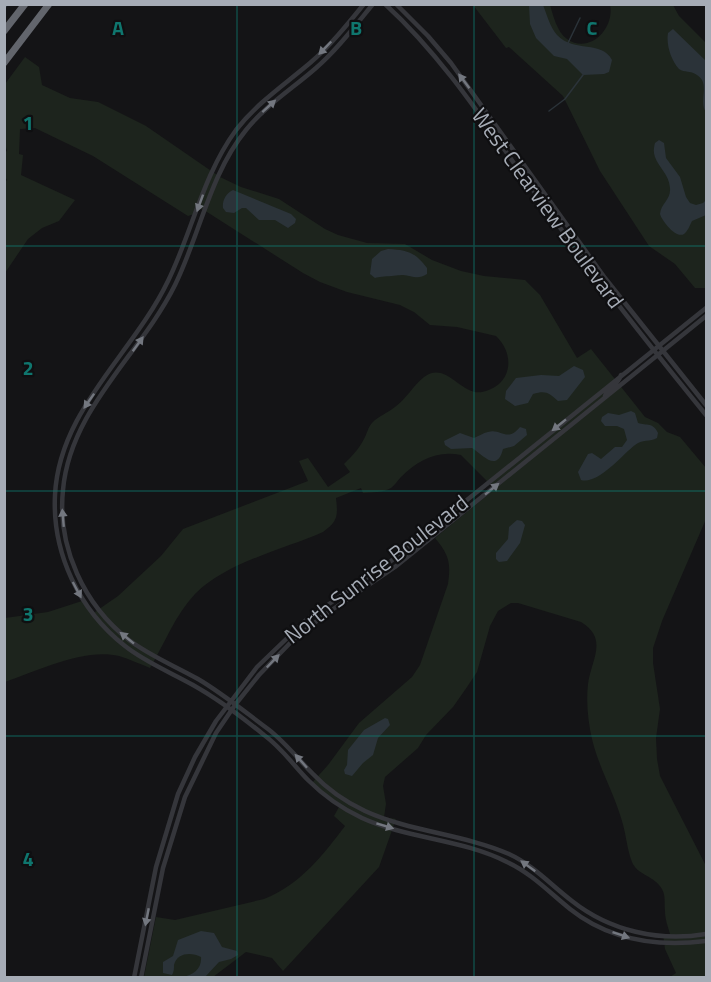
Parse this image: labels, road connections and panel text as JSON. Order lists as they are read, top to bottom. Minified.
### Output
{"streets":{"street":["West Clearview Boulevard","North Sunrise Boulevard"]},"crossings":[["West Clearview Boulevard","North Sunrise Boulevard"]],"grid":{"columns":["A","B","C"],"rows":["1","2","3","4"]}}
